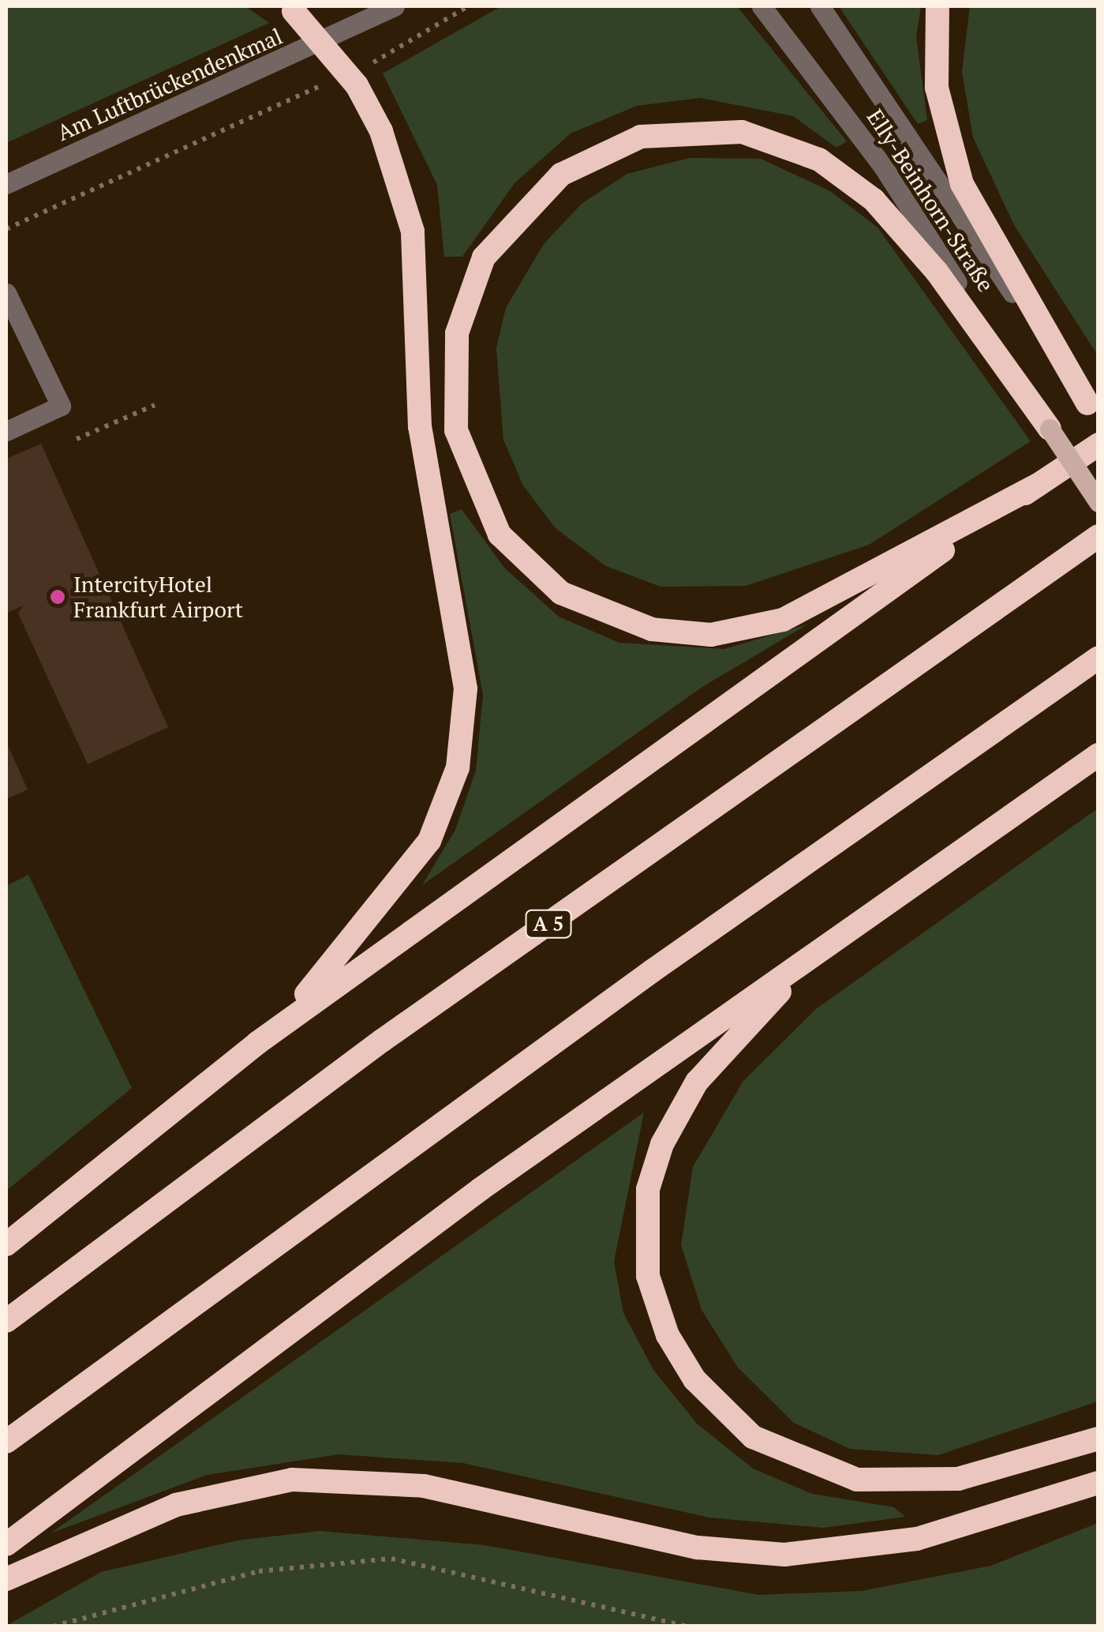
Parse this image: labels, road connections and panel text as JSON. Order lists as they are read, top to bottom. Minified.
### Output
{"streets":{"highway":["A 5"],"street":["Am Luftbrückendenkmal","Elly-Beinhorn-Straße"]},"places":["IntercityHotel Frankfurt Airport"]}
